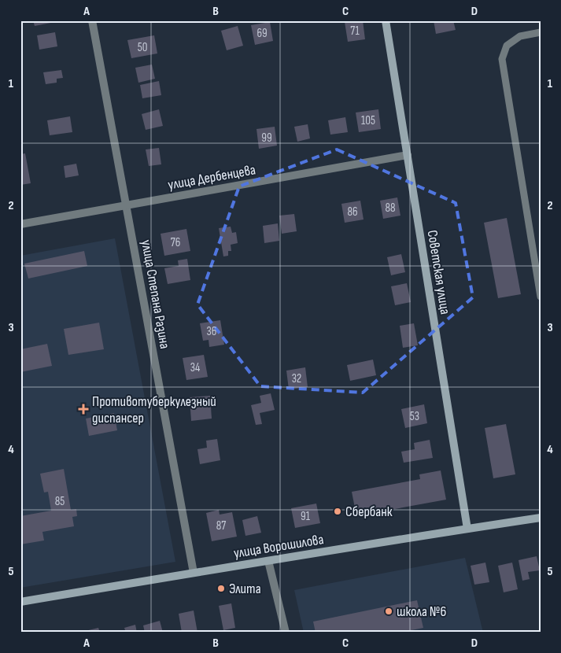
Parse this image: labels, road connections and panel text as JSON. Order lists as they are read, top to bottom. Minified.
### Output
{"streets":{"street":["улица Дербенцева","Советская улица","улица Степана Разина","улица Ворошилова"]},"crossings":[["улица Дербенцева","Советская улица"],["улица Дербенцева","улица Степана Разина"],["Советская улица","улица Ворошилова"],["улица Степана Разина","улица Ворошилова"]],"places":{"health":["Противотуберкулезный диспансер"],"other":["Сбербанк","Элита","школа №6"]},"house_numbers":["71","69","50","105","99","88","86","76","36","34","32","53","85","91","87"],"grid":{"columns":["A","B","C","D"],"rows":["1","2","3","4","5"]}}
